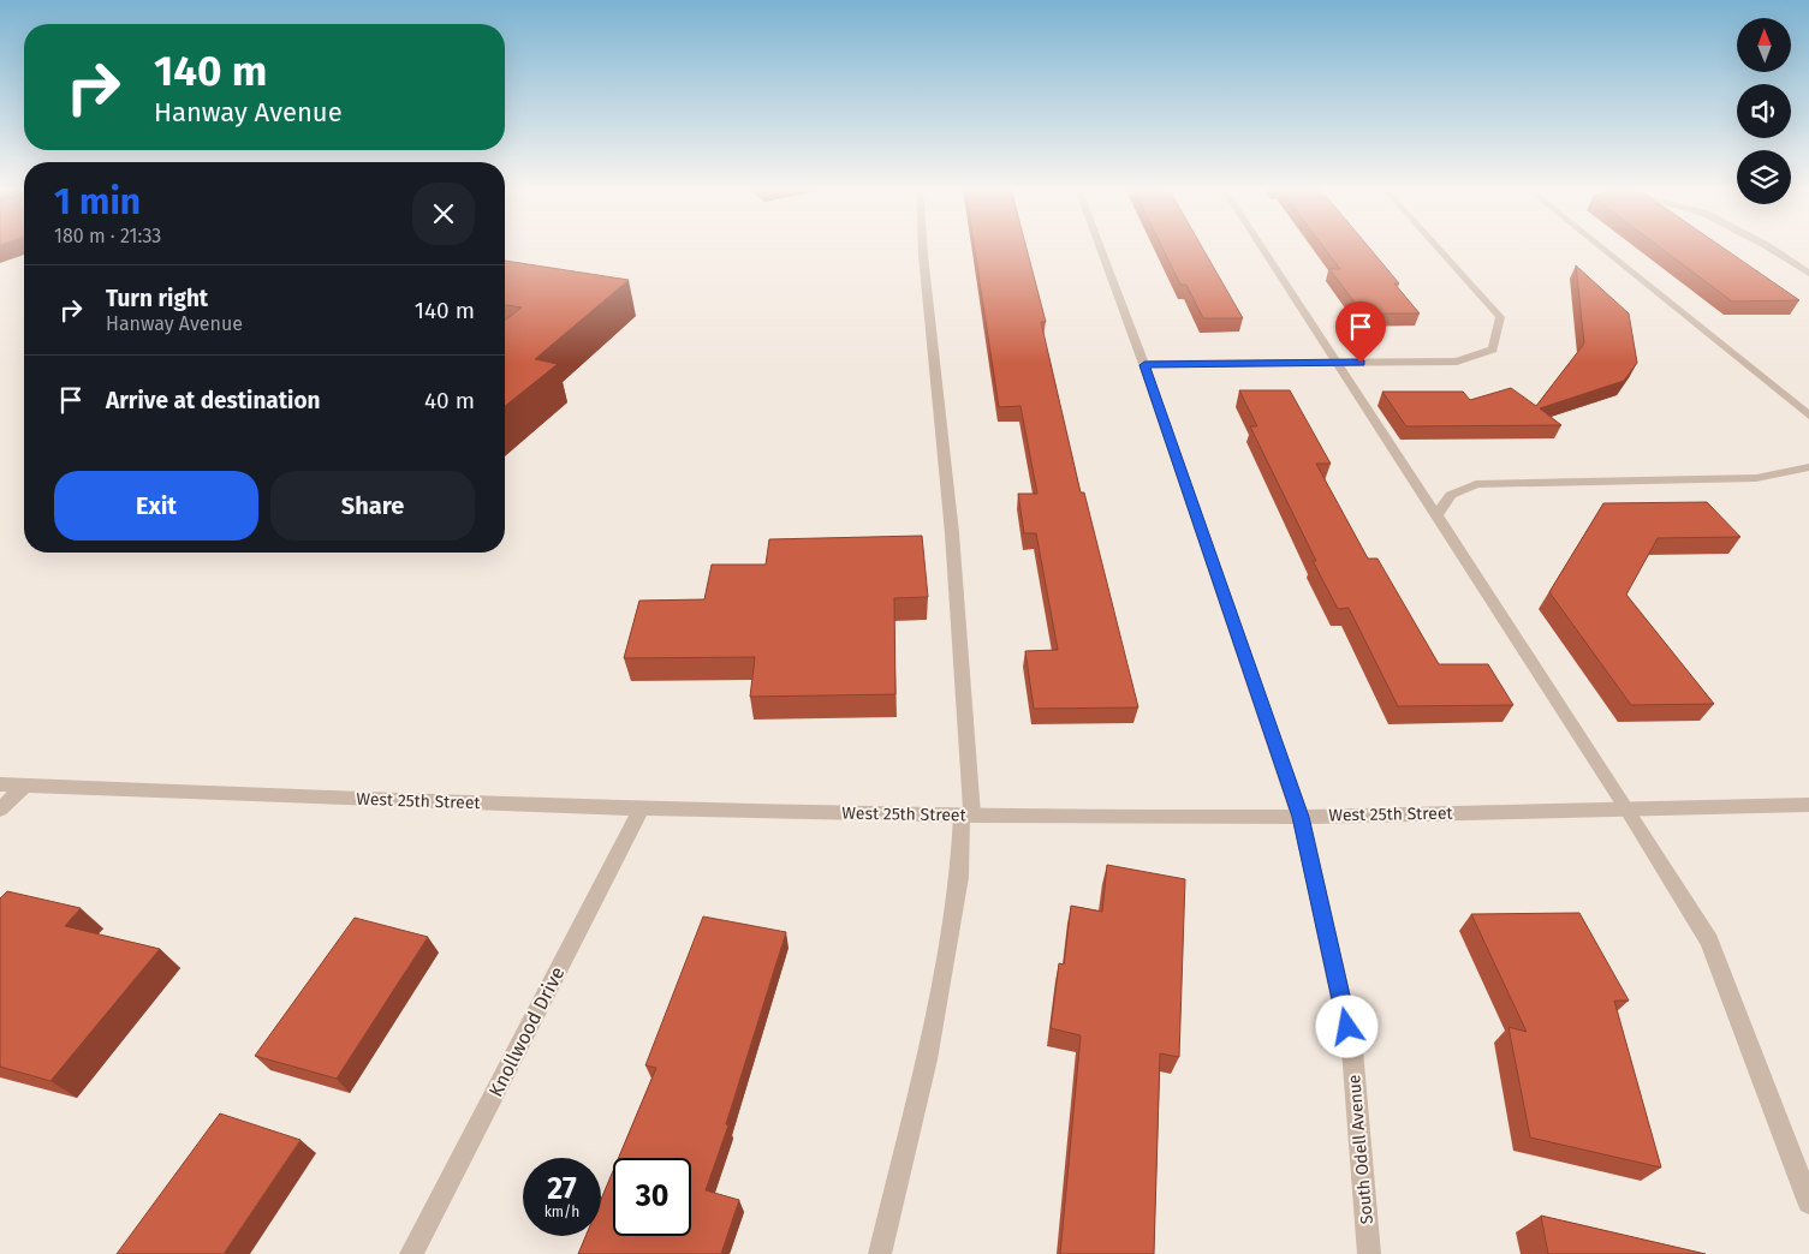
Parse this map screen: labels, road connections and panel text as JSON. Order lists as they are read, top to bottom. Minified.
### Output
{"streets":{"street":["West 25th Street","Knollwood Drive","South Odell Avenue"]},"crossings":[["West 25th Street","Knollwood Drive"],["West 25th Street","South Odell Avenue"]],"north":"top","page":{"turn":["140 m","Hanway Avenue"],"heading":["1 min","180 m · 21:33"],"list":[{"name":"Turn right","note":"Hanway Avenue","value":"140 m"},{"name":"Arrive at destination","value":"40 m"}],"buttons":["Exit","Share"],"speed":"27 km/h","limit":"30"}}
